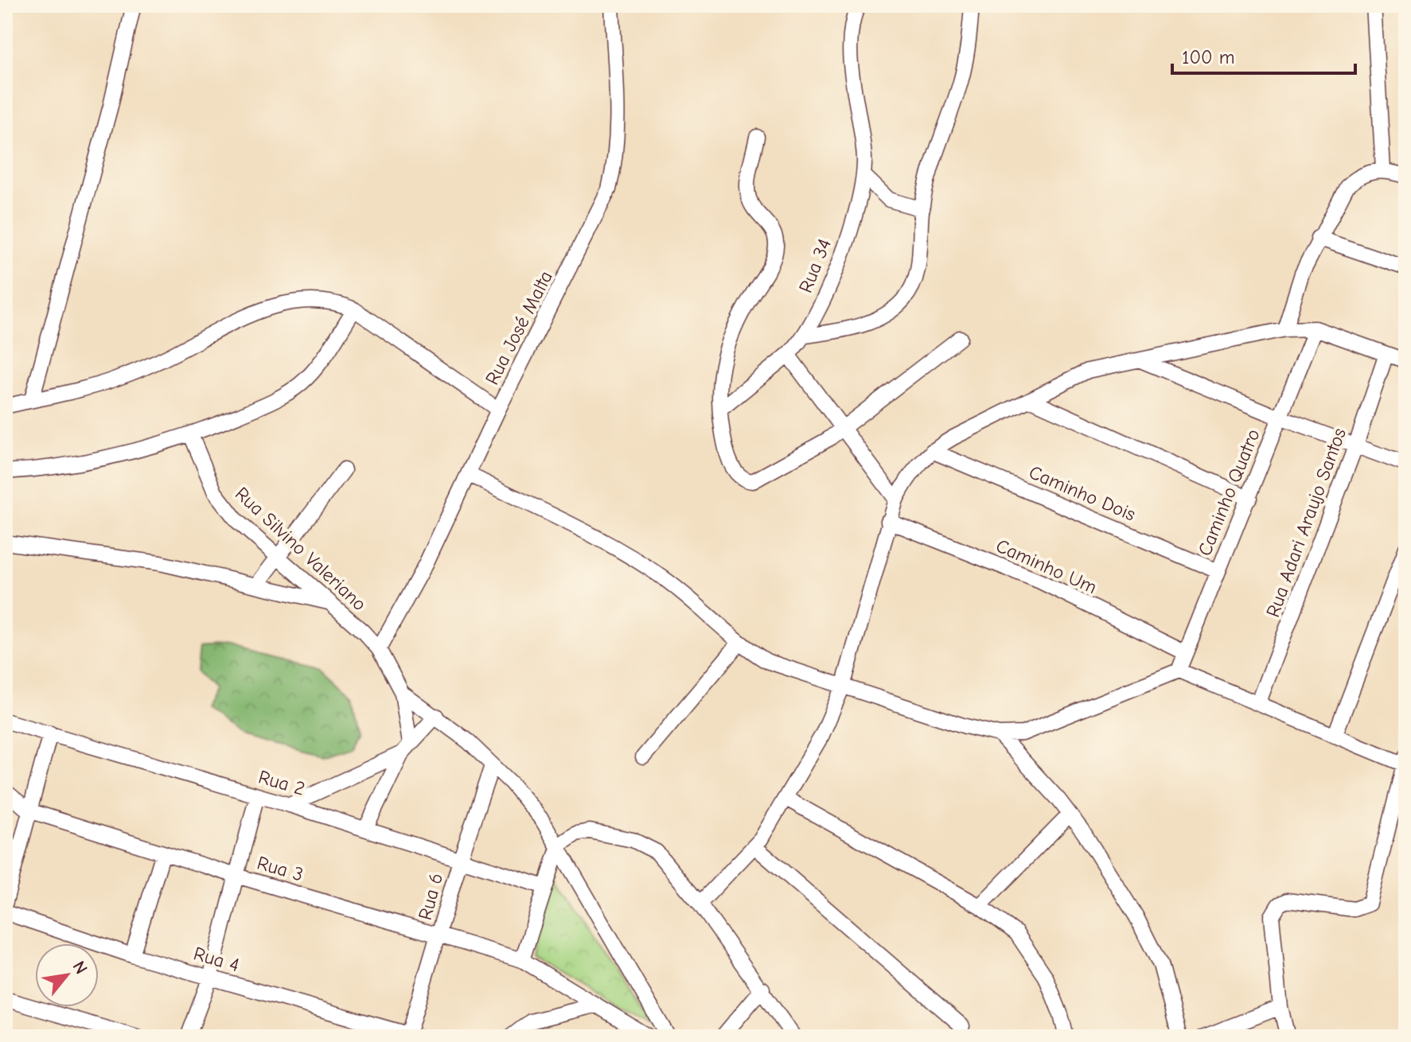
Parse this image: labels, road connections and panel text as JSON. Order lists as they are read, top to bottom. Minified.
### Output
{"streets":{"street":["Rua 34","Rua José Malta","Caminho Quatro","Caminho Dois","Rua Adari Araujo Santos","Rua Silvino Valeriano","Caminho Um","Rua 2","Rua 3","Rua 6","Rua 4"]},"crossings":[["Rua José Malta","Rua Silvino Valeriano"],["Caminho Quatro","Caminho Dois"],["Caminho Quatro","Caminho Um"],["Rua 2","Rua 6"],["Rua 3","Rua 6"],["Rua 6","Rua 4"]],"scale_bar":"100 m","north":"top right"}
